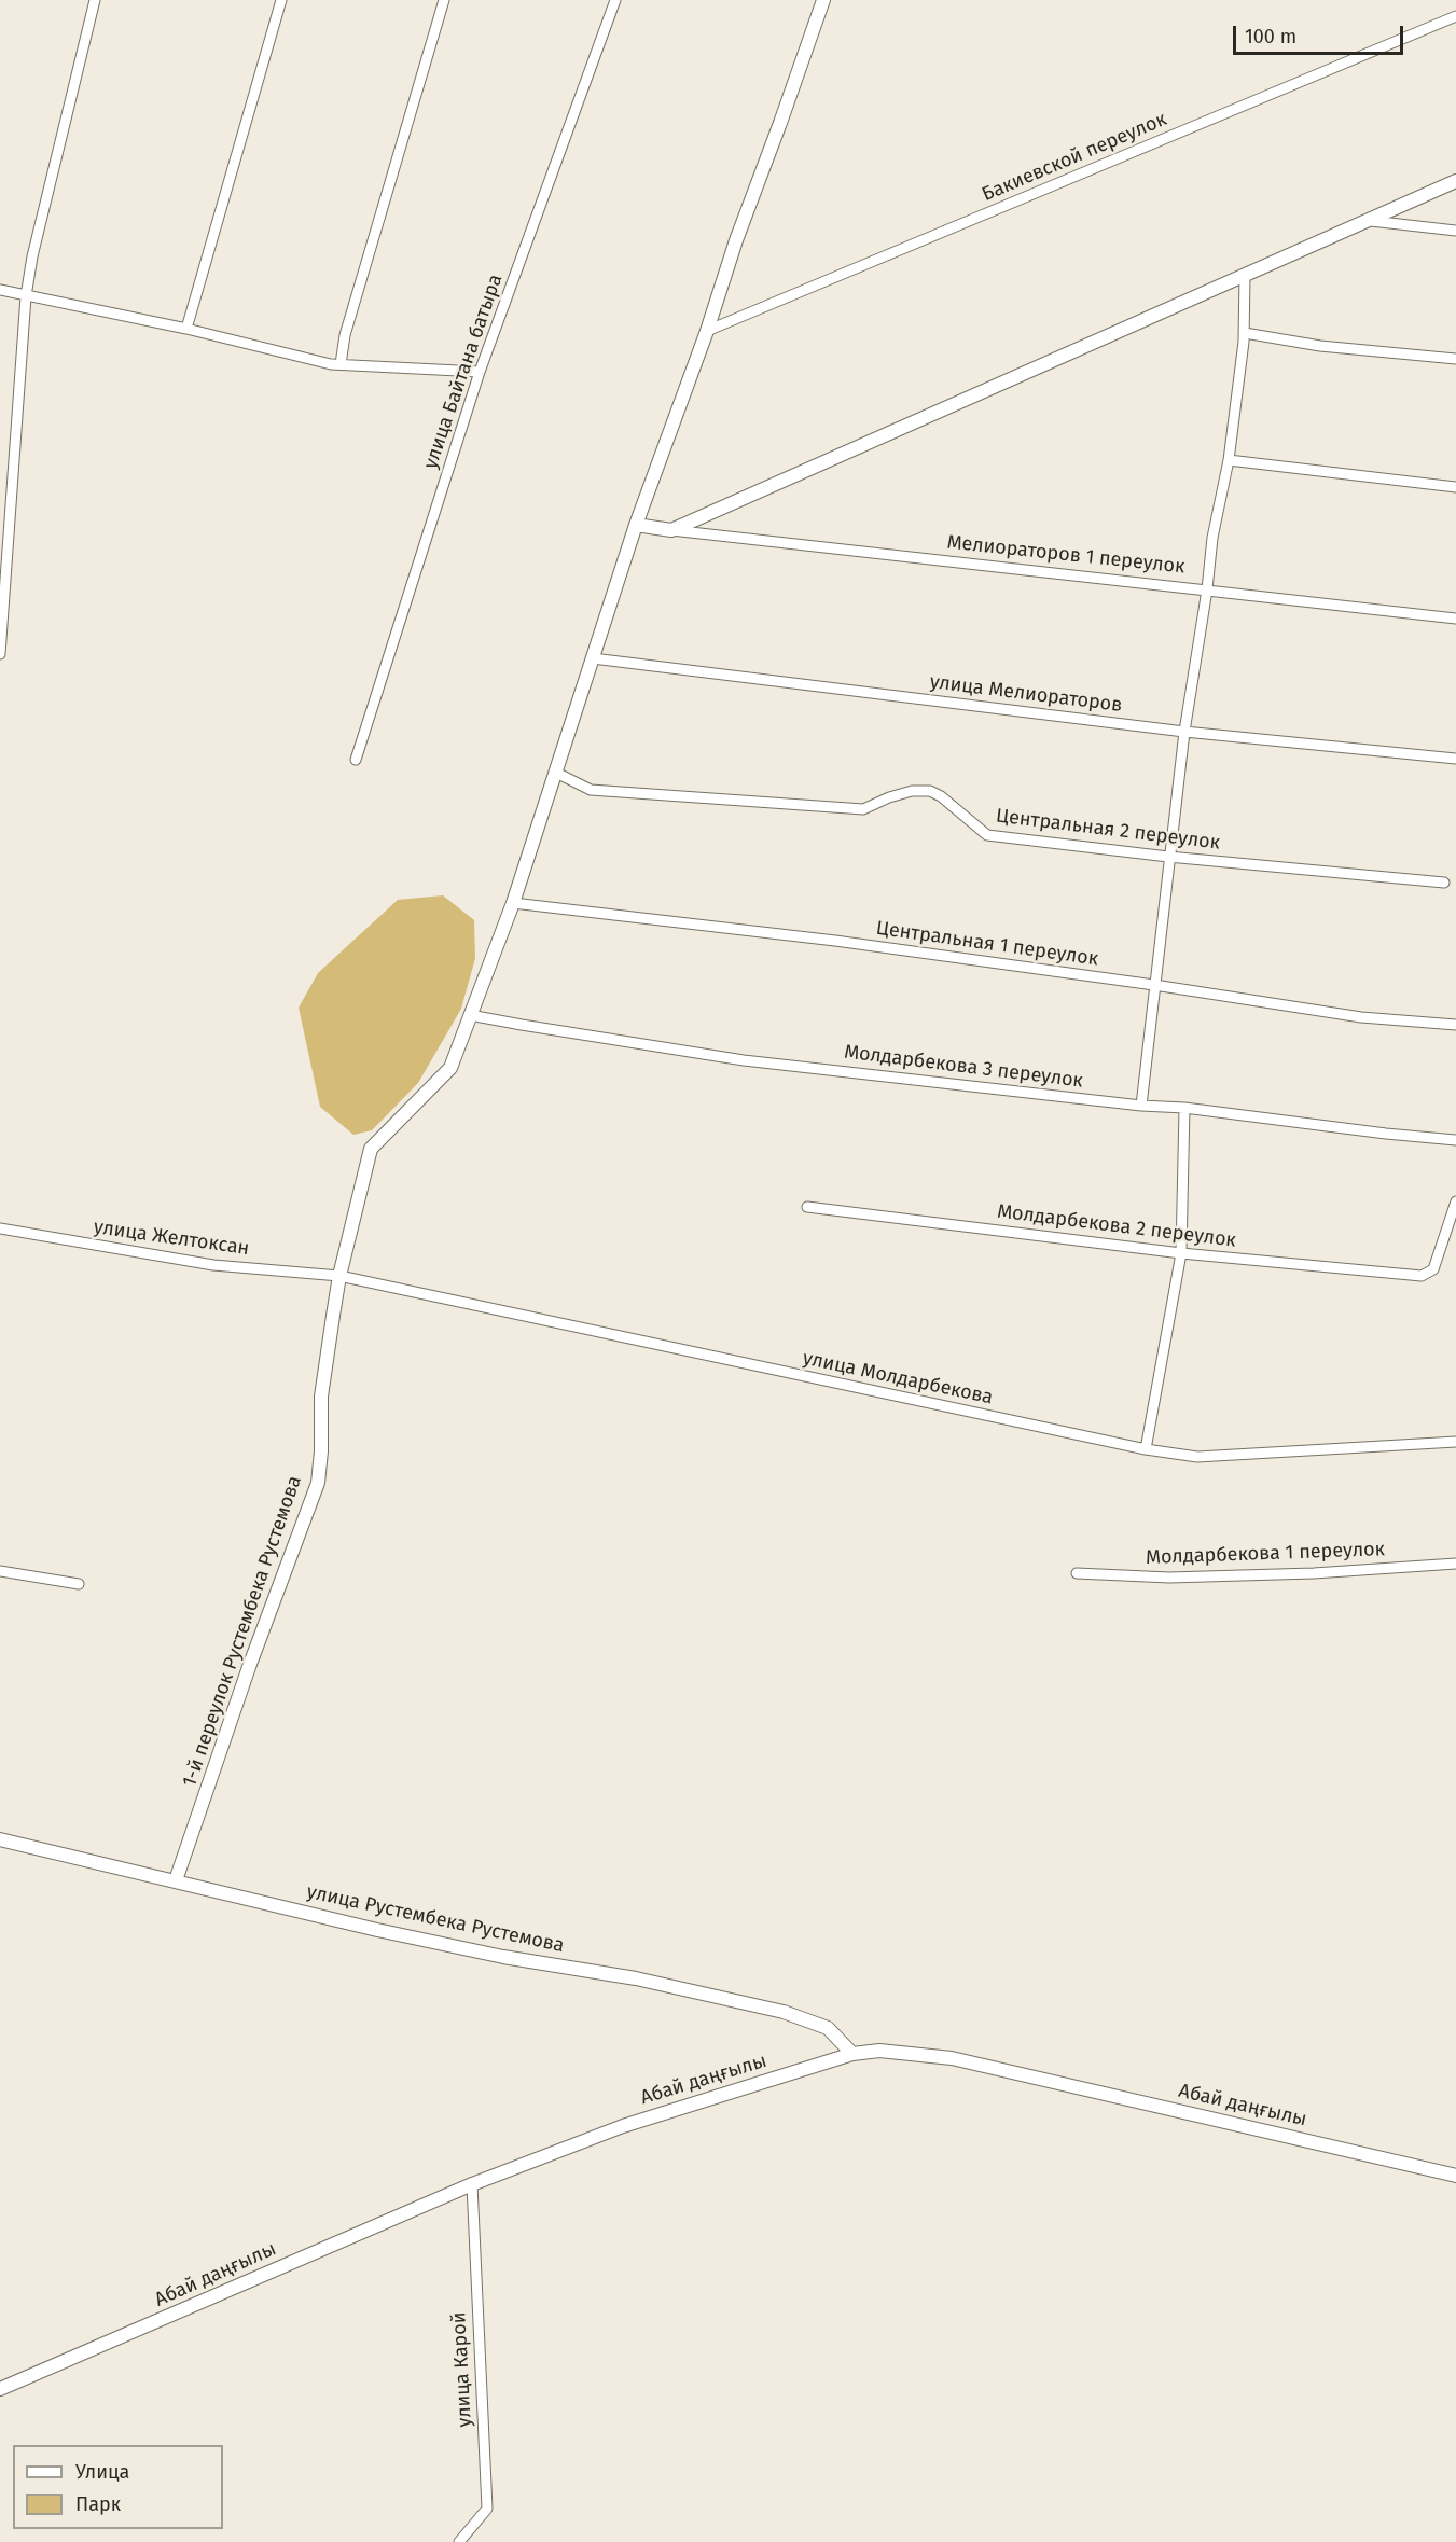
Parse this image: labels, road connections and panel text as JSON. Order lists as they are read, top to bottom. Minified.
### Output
{"streets":{"street":["Бакиевской переулок","улица Байтана батыра","Мелиораторов 1 переулок","улица Мелиораторов","Центральная 2 переулок","Центральная 1 переулок","Молдарбекова 3 переулок","Молдарбекова 2 переулок","улица Желтоксан","улица Молдарбекова","Молдарбекова 1 переулок","1-й переулок Рустембека Рустемова","улица Рустембека Рустемова","Абай даңғылы","улица Карой"]},"crossings":[["Бакиевской переулок","1-й переулок Рустембека Рустемова"],["улица Мелиораторов","1-й переулок Рустембека Рустемова"],["Центральная 2 переулок","1-й переулок Рустембека Рустемова"],["Центральная 1 переулок","1-й переулок Рустембека Рустемова"],["Молдарбекова 3 переулок","1-й переулок Рустембека Рустемова"],["улица Желтоксан","улица Молдарбекова"],["улица Желтоксан","1-й переулок Рустембека Рустемова"],["улица Молдарбекова","1-й переулок Рустембека Рустемова"],["1-й переулок Рустембека Рустемова","улица Рустембека Рустемова"],["улица Рустембека Рустемова","Абай даңғылы"],["Абай даңғылы","улица Карой"]],"legend":["Улица","Парк"],"scale_bar":"100 m"}
